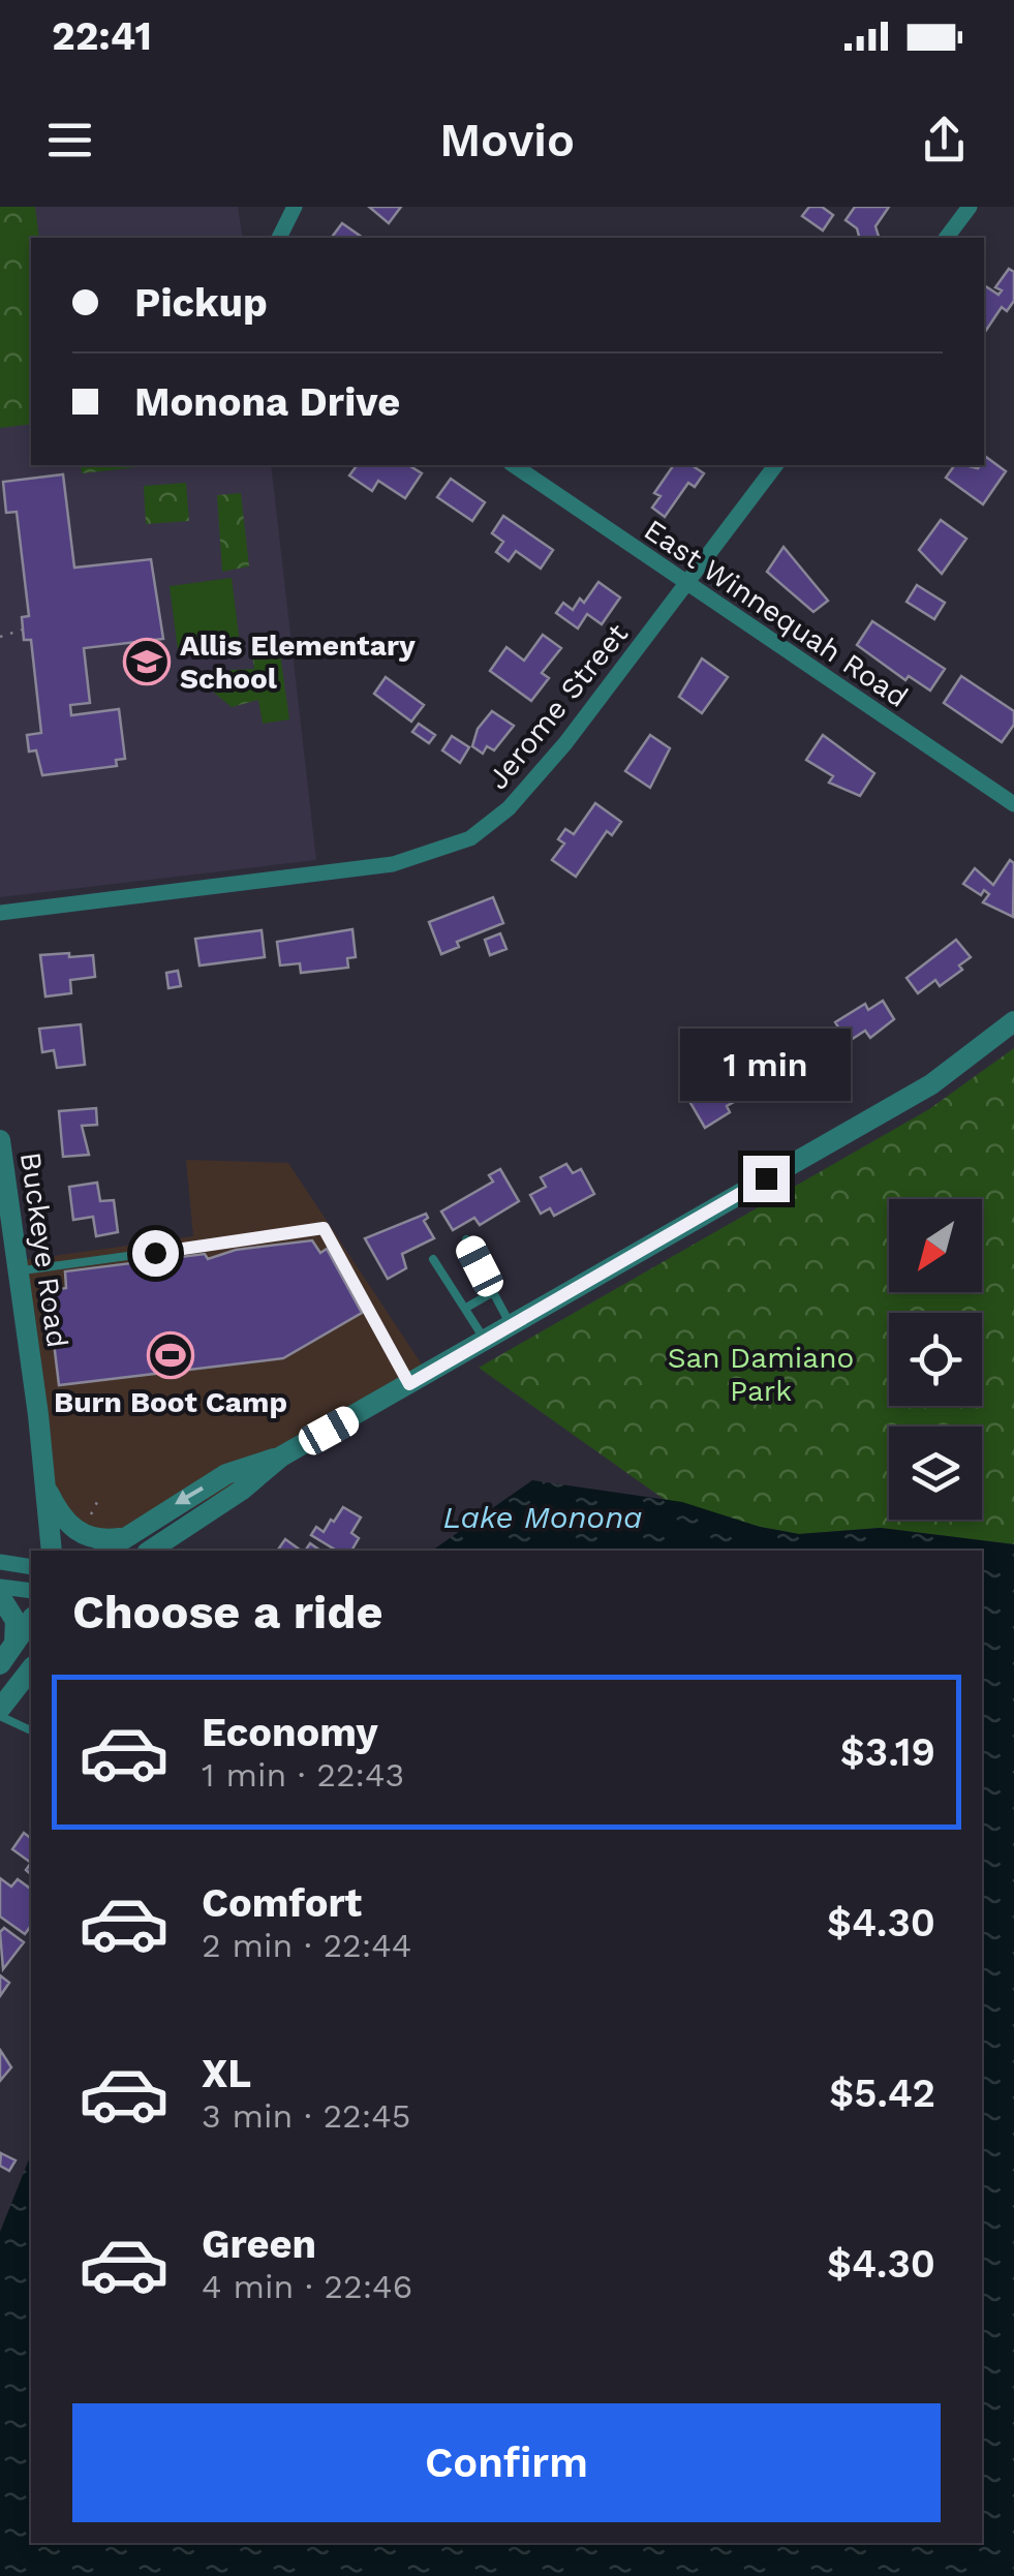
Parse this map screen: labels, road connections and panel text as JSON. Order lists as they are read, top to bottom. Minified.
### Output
{"streets":{"street":["East Winnequah Road","Jerome Street","Buckeye Road"]},"crossings":[["East Winnequah Road","Jerome Street"]],"water":["Lake Monona"],"parks":["San Damiano Park"],"places":{"school or university":["Allis Elementary School"],"sports":["Burn Boot Camp"]},"north":"bottom left","page":{"status":"22:41","header":"Movio","banner":["Pickup","Monona Drive"],"bubble":"1 min","heading":"Choose a ride","list":[{"name":"Economy","note":"1 min · 22:43","value":"$3.19"},{"name":"Comfort","note":"2 min · 22:44","value":"$4.30"},{"name":"XL","note":"3 min · 22:45","value":"$5.42"},{"name":"Green","note":"4 min · 22:46","value":"$4.30"}],"buttons":"Confirm"}}
